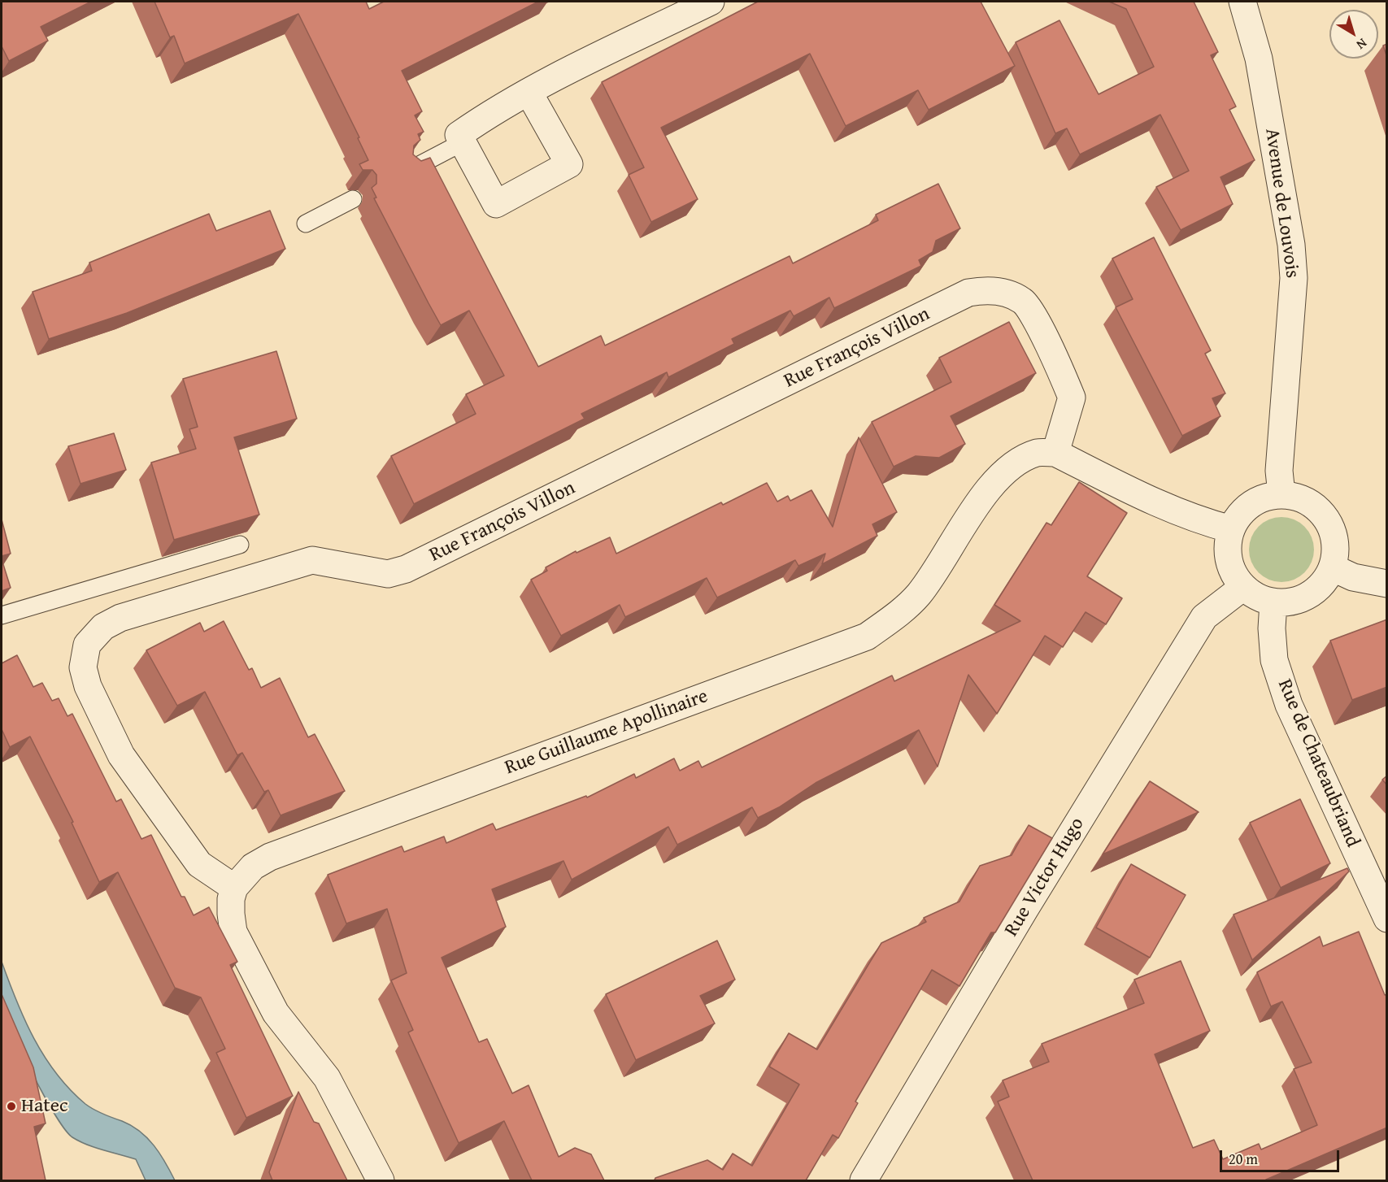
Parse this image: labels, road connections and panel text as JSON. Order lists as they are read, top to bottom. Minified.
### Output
{"streets":{"street":["Avenue de Louvois","Rue François Villon","Rue Guillaume Apollinaire","Rue de Chateaubriand","Rue Victor Hugo"]},"crossings":[["Avenue de Louvois","Rue de Chateaubriand"],["Avenue de Louvois","Rue Victor Hugo"],["Rue François Villon","Rue Guillaume Apollinaire"],["Rue de Chateaubriand","Rue Victor Hugo"]],"places":["Hatec"],"scale_bar":"20 m","north":"bottom right"}
